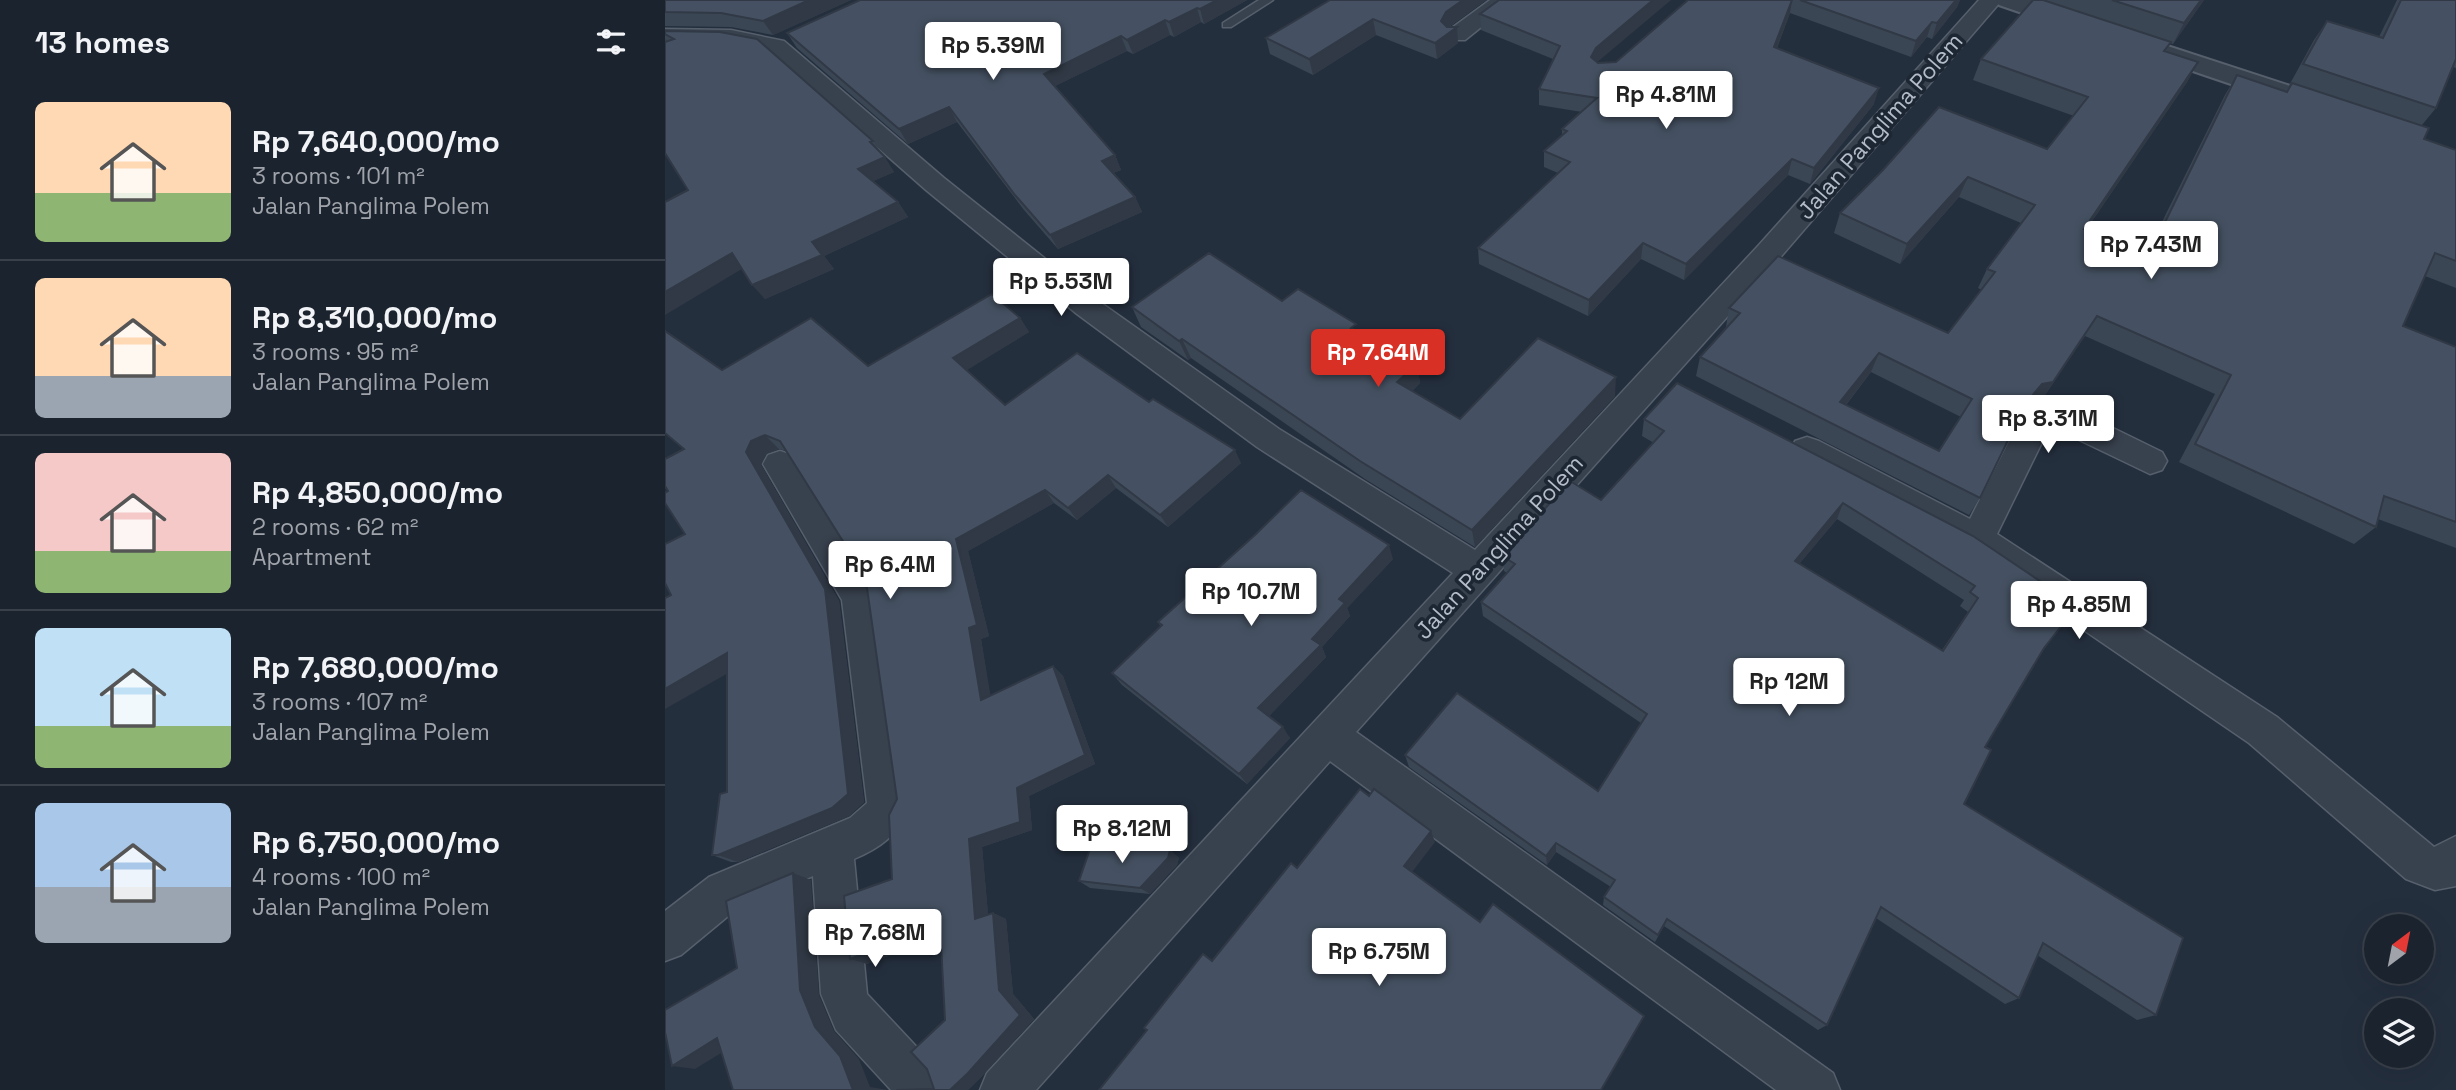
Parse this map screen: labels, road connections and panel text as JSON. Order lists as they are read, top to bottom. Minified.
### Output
{"streets":{"street":["Jalan Panglima Polem"]},"north":"top right","page":{"heading":"13 homes","price":["Rp 5.39M","Rp 4.81M","Rp 7.43M","Rp 5.53M","Rp 7.64M","Rp 8.31M","Rp 6.4M","Rp 10.7M","Rp 4.85M","Rp 12M","Rp 8.12M","Rp 7.68M","Rp 6.75M"],"list":[{"name":"Rp 7,640,000/mo","note":"3 rooms · 101 m² · Jalan Panglima Polem"},{"name":"Rp 8,310,000/mo","note":"3 rooms · 95 m² · Jalan Panglima Polem"},{"name":"Rp 4,850,000/mo","note":"2 rooms · 62 m² · Apartment"},{"name":"Rp 7,680,000/mo","note":"3 rooms · 107 m² · Jalan Panglima Polem"},{"name":"Rp 6,750,000/mo","note":"4 rooms · 100 m² · Jalan Panglima Polem"}]}}
